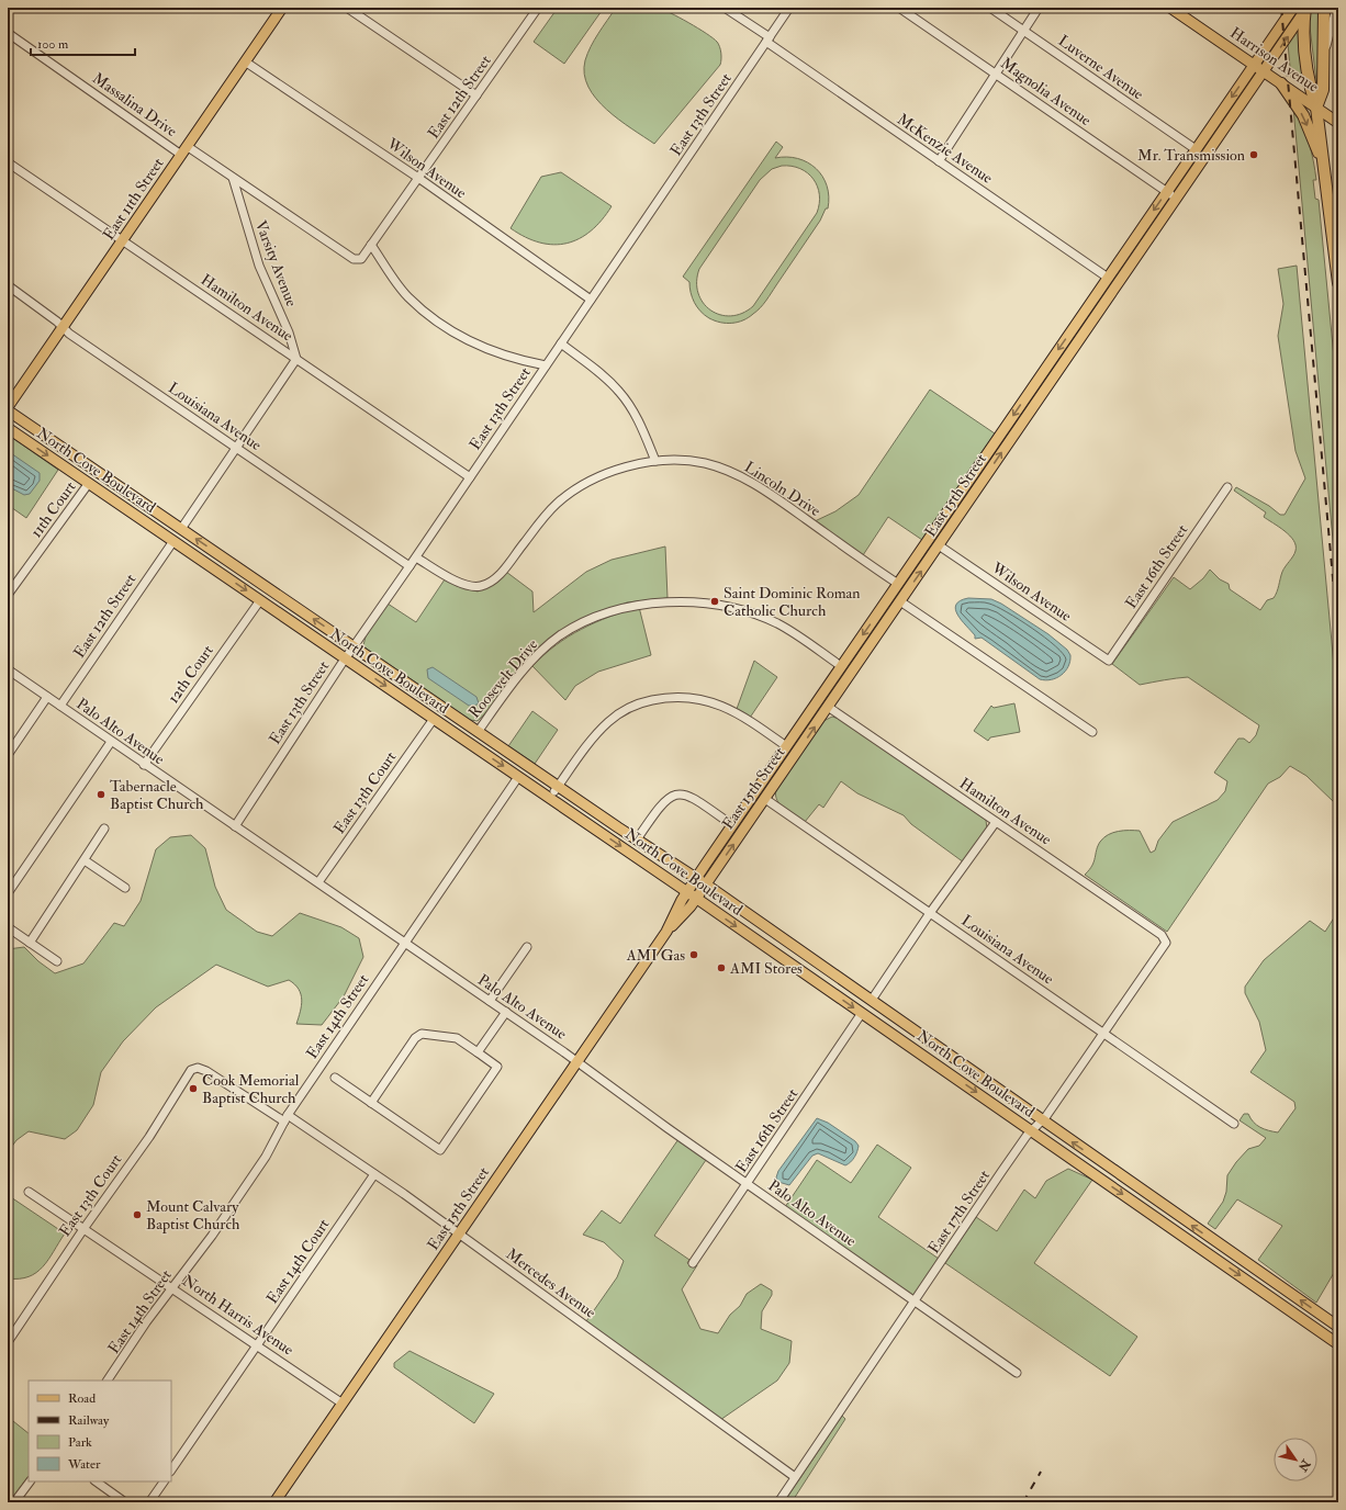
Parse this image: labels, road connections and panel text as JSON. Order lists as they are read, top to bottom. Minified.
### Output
{"streets":{"main road":["Harrison Avenue","East 11th Street","North Cove Boulevard","East 15th Street"],"street":["Luverne Avenue","Magnolia Avenue","East 12th Street","Massalina Drive","East 13th Street","McKenzie Avenue","Wilson Avenue","Varsity Avenue","Hamilton Avenue","Louisiana Avenue","Lincoln Drive","11th Court","East 16th Street","12th Court","Roosevelt Drive","Palo Alto Avenue","East 13th Court","East 14th Street","East 17th Street","East 14th Court","Mercedes Avenue","North Harris Avenue"]},"crossings":[["Harrison Avenue","East 15th Street"],["Luverne Avenue","East 15th Street"],["Magnolia Avenue","East 15th Street"],["East 12th Street","Massalina Drive"],["East 12th Street","Wilson Avenue"],["East 12th Street","North Cove Boulevard"],["East 12th Street","Palo Alto Avenue"],["Massalina Drive","East 11th Street"],["Massalina Drive","Varsity Avenue"],["East 13th Street","McKenzie Avenue"],["East 13th Street","Wilson Avenue"],["East 13th Street","Hamilton Avenue"],["East 13th Street","Louisiana Avenue"],["East 13th Street","North Cove Boulevard"],["East 13th Street","Lincoln Drive"],["East 13th Street","Palo Alto Avenue"],["McKenzie Avenue","East 15th Street"],["Wilson Avenue","East 11th Street"],["Wilson Avenue","East 15th Street"],["Wilson Avenue","East 16th Street"],["East 11th Street","Hamilton Avenue"],["East 11th Street","Louisiana Avenue"],["Varsity Avenue","Hamilton Avenue"],["Hamilton Avenue","East 15th Street"],["Hamilton Avenue","East 17th Street"],["Louisiana Avenue","East 15th Street"],["Louisiana Avenue","East 17th Street"],["North Cove Boulevard","East 15th Street"],["North Cove Boulevard","11th Court"],["North Cove Boulevard","East 16th Street"],["North Cove Boulevard","12th Court"],["North Cove Boulevard","Roosevelt Drive"],["North Cove Boulevard","East 13th Court"],["North Cove Boulevard","East 14th Street"],["North Cove Boulevard","East 17th Street"],["Lincoln Drive","East 15th Street"],["East 15th Street","Roosevelt Drive"],["East 15th Street","Palo Alto Avenue"],["East 15th Street","Mercedes Avenue"],["East 15th Street","North Harris Avenue"],["East 16th Street","Palo Alto Avenue"],["12th Court","Palo Alto Avenue"],["Palo Alto Avenue","East 13th Court"],["Palo Alto Avenue","East 14th Street"],["Palo Alto Avenue","East 17th Street"],["East 13th Court","Mercedes Avenue"],["East 13th Court","North Harris Avenue"],["East 14th Street","Mercedes Avenue"],["East 14th Street","North Harris Avenue"],["East 17th Street","Mercedes Avenue"],["East 14th Court","Mercedes Avenue"],["East 14th Court","North Harris Avenue"]],"places":["Mr. Transmission","Saint Dominic Roman Catholic Church","Tabernacle Baptist Church","AMI Gas","AMI Stores","Cook Memorial Baptist Church","Mount Calvary Baptist Church"],"legend":["Road","Railway","Park","Water"],"scale_bar":"100 m","north":"bottom right"}
